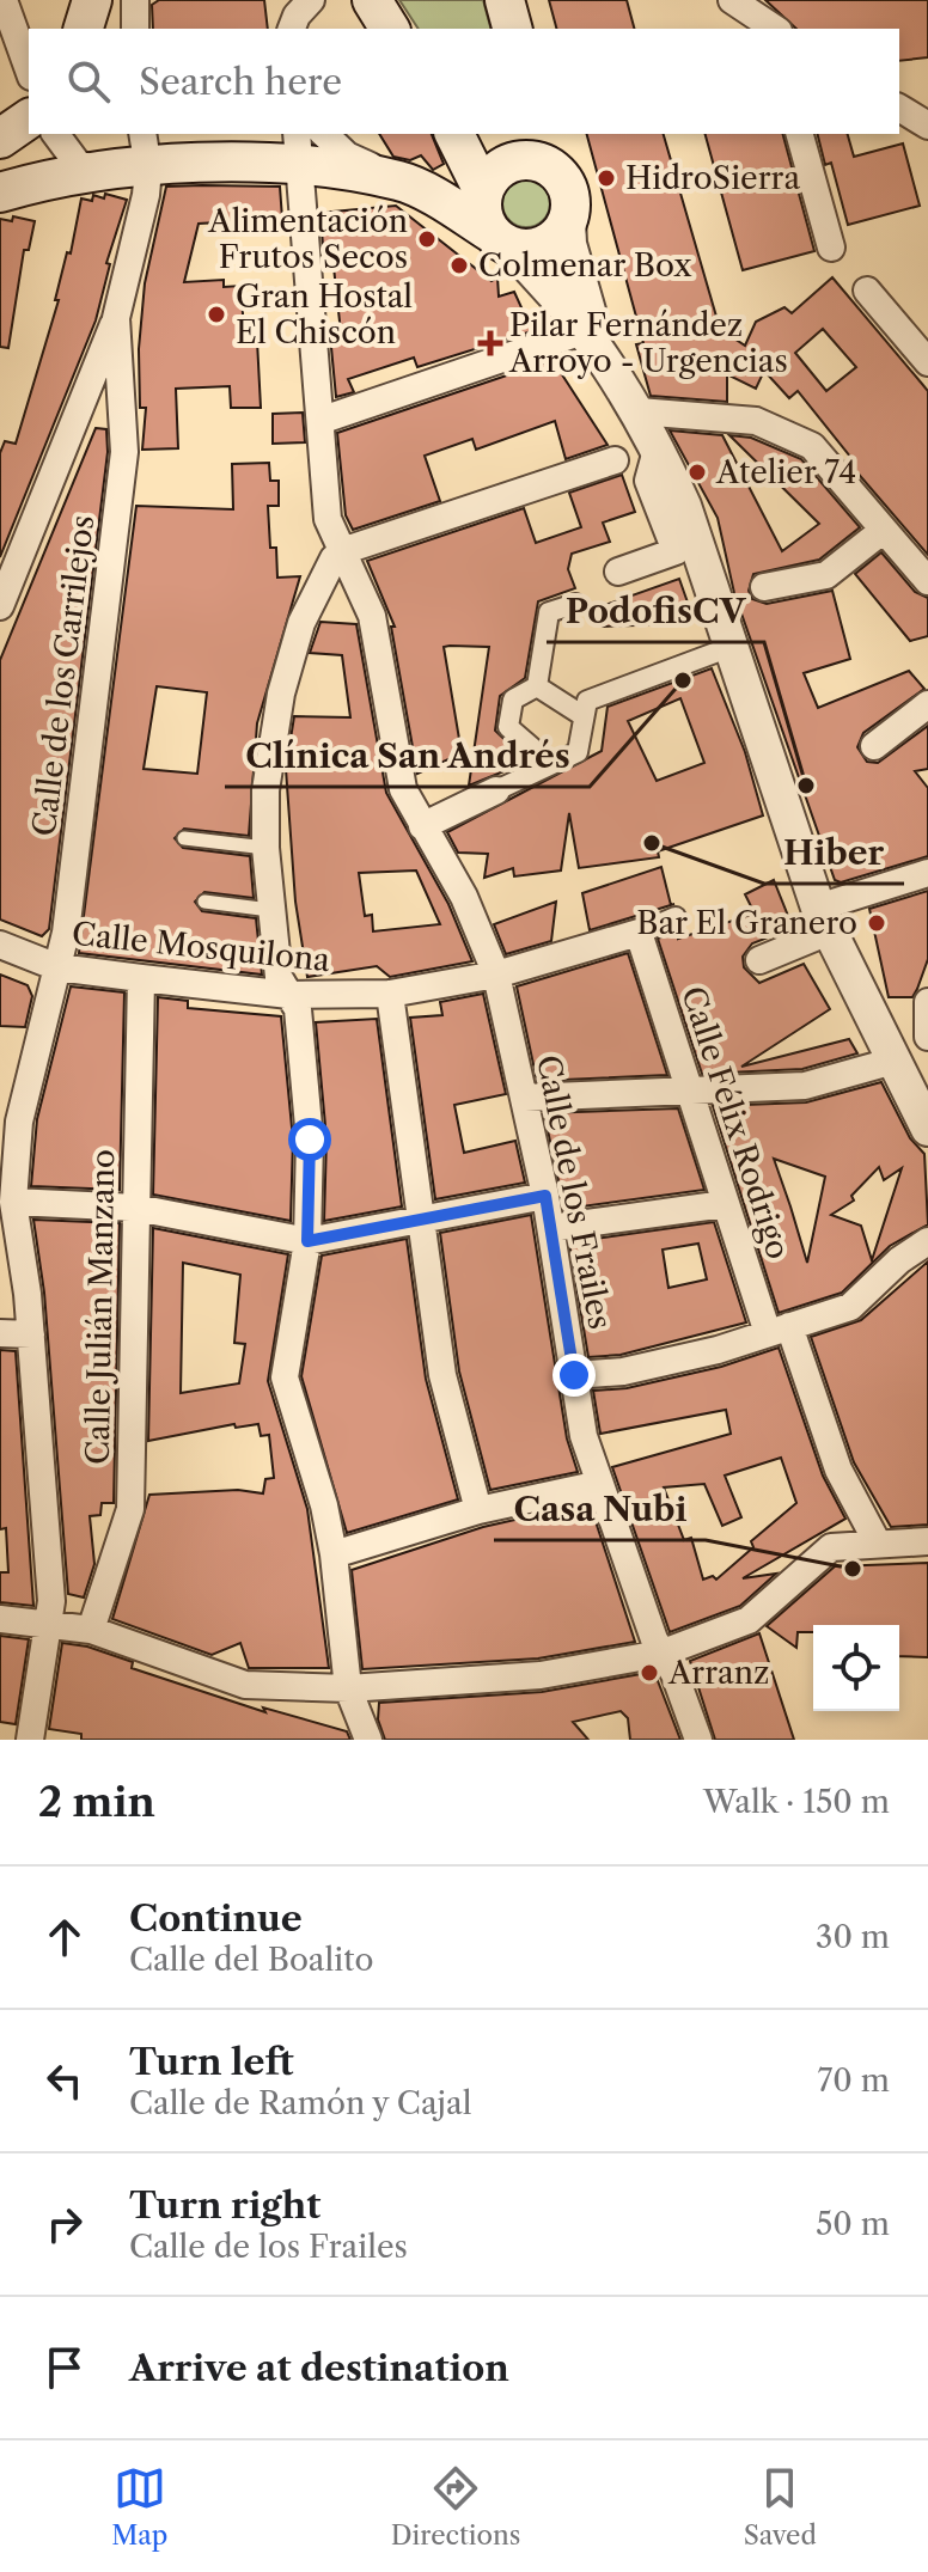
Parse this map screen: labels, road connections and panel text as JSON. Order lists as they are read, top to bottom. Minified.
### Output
{"streets":{"street":["Calle de los Carrilejos","Calle Mosquilona","Calle Félix Rodrigo","Calle de los Frailes","Calle Julián Manzano"]},"crossings":[["Calle de los Carrilejos","Calle Mosquilona"],["Calle Mosquilona","Calle Félix Rodrigo"],["Calle Mosquilona","Calle de los Frailes"],["Calle Mosquilona","Calle Julián Manzano"]],"places":{"other":["HidroSierra","Alimentación Frutos Secos","Colmenar Box","Gran Hostal El Chiscón","Atelier 74","Clínica San Andrés","PodofisCV","Hiber","Bar El Granero","Casa Nubi","Arranz"],"health":["Pilar Fernández Arroyo - Urgencias"]},"page":{"search":"Search here","heading":["2 min","Walk · 150 m"],"list":[["Continue","Calle del Boalito","30 m"],["Turn left","Calle de Ramón y Cajal","70 m"],["Turn right","Calle de los Frailes","50 m"],"Arrive at destination"],"nav":["Map","Directions","Saved"]}}
